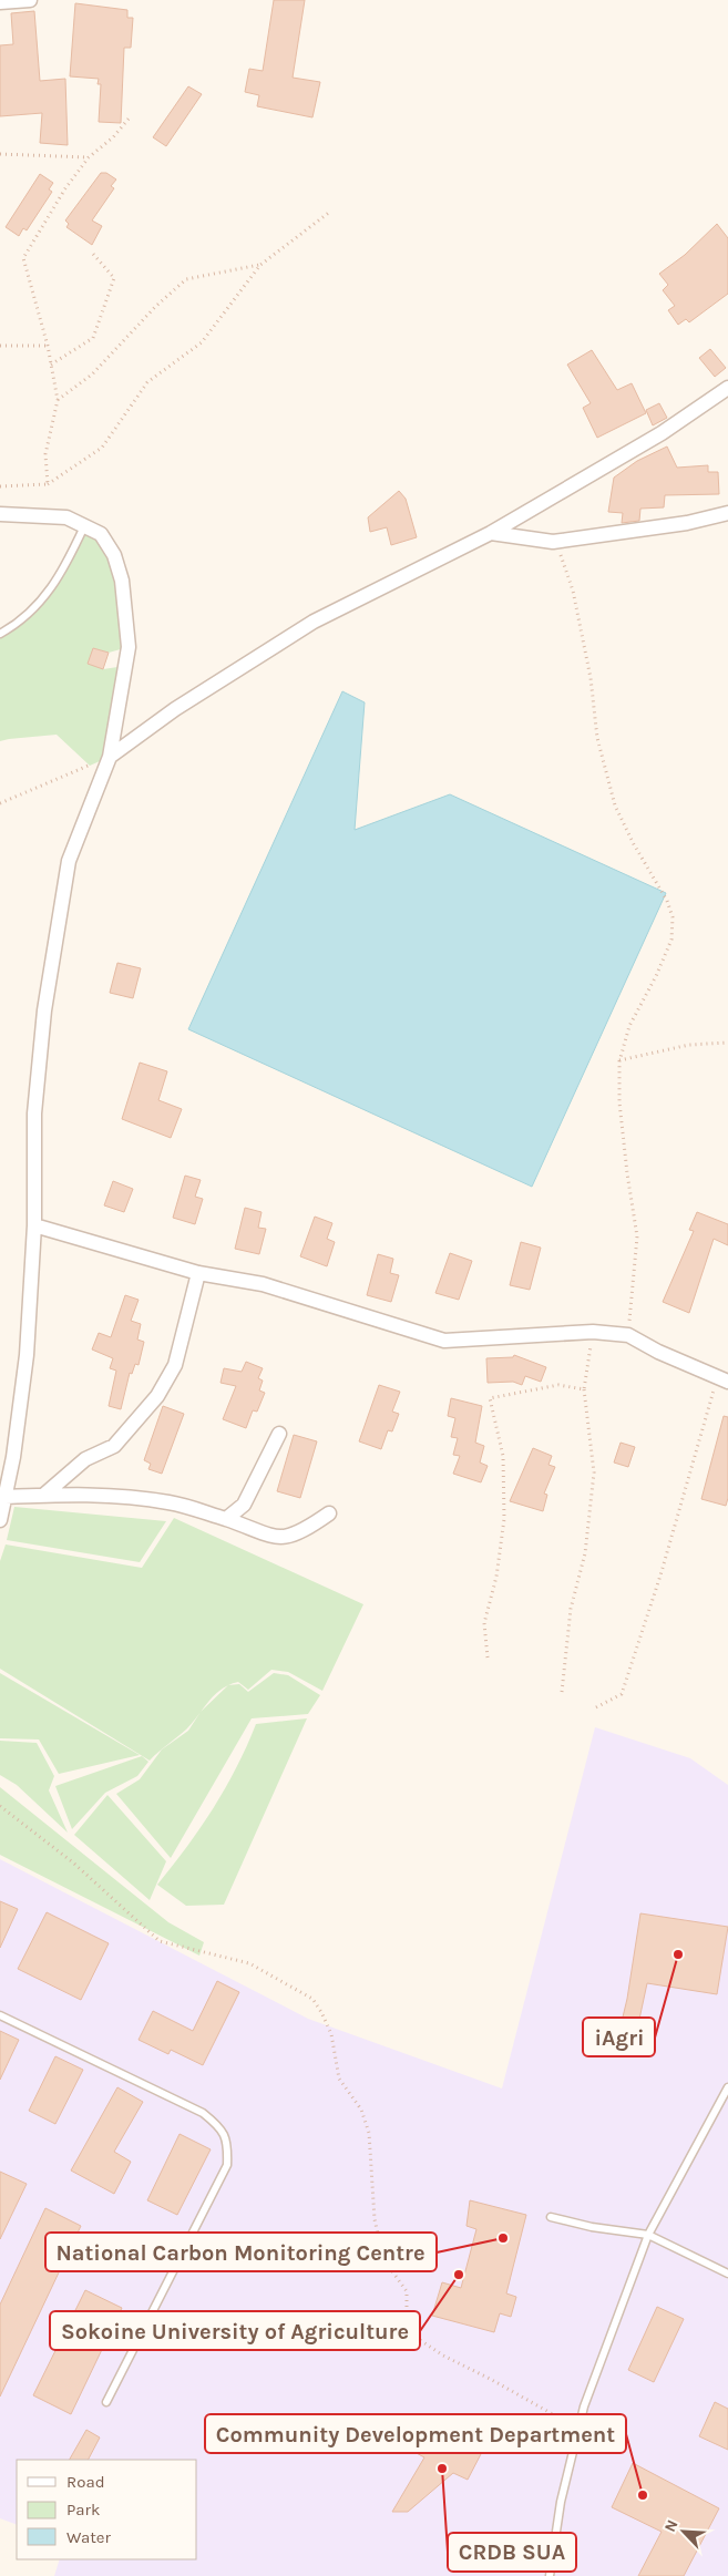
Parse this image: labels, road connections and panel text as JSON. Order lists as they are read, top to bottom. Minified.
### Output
{"places":["iAgri","National Carbon Monitoring Centre","Sokoine University of Agriculture","CRDB SUA","Community Development Department"],"legend":["Road","Park","Water"],"north":"top left"}
